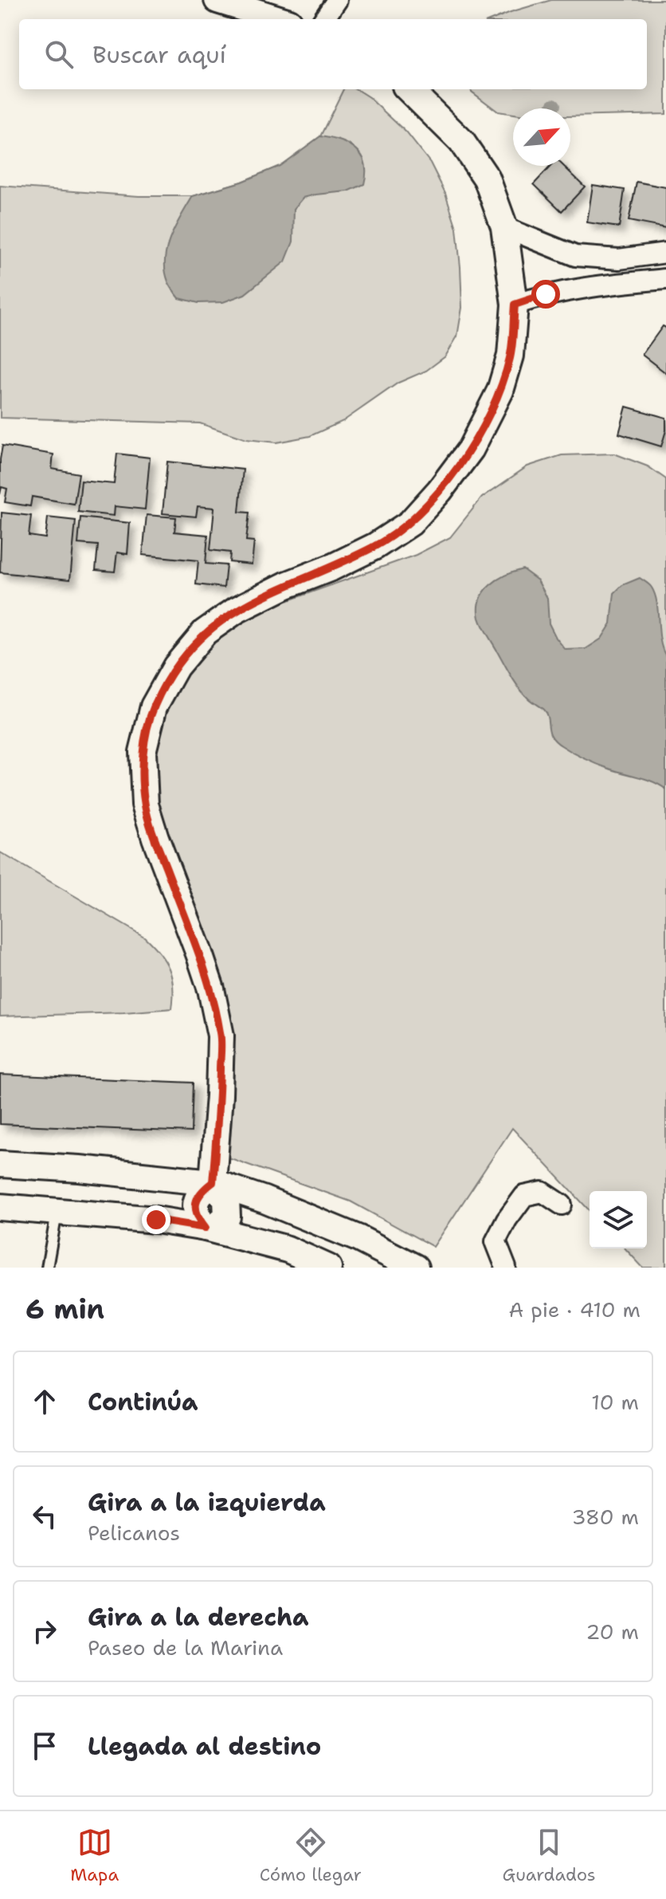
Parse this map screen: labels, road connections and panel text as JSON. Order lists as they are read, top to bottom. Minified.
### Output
{"north":"top right","page":{"search":"Buscar aquí","heading":["6 min","A pie · 410 m"],"list":[["Continúa","10 m"],["Gira a la izquierda","Pelicanos","380 m"],["Gira a la derecha","Paseo de la Marina","20 m"],"Llegada al destino"],"nav":["Mapa","Cómo llegar","Guardados"]}}
